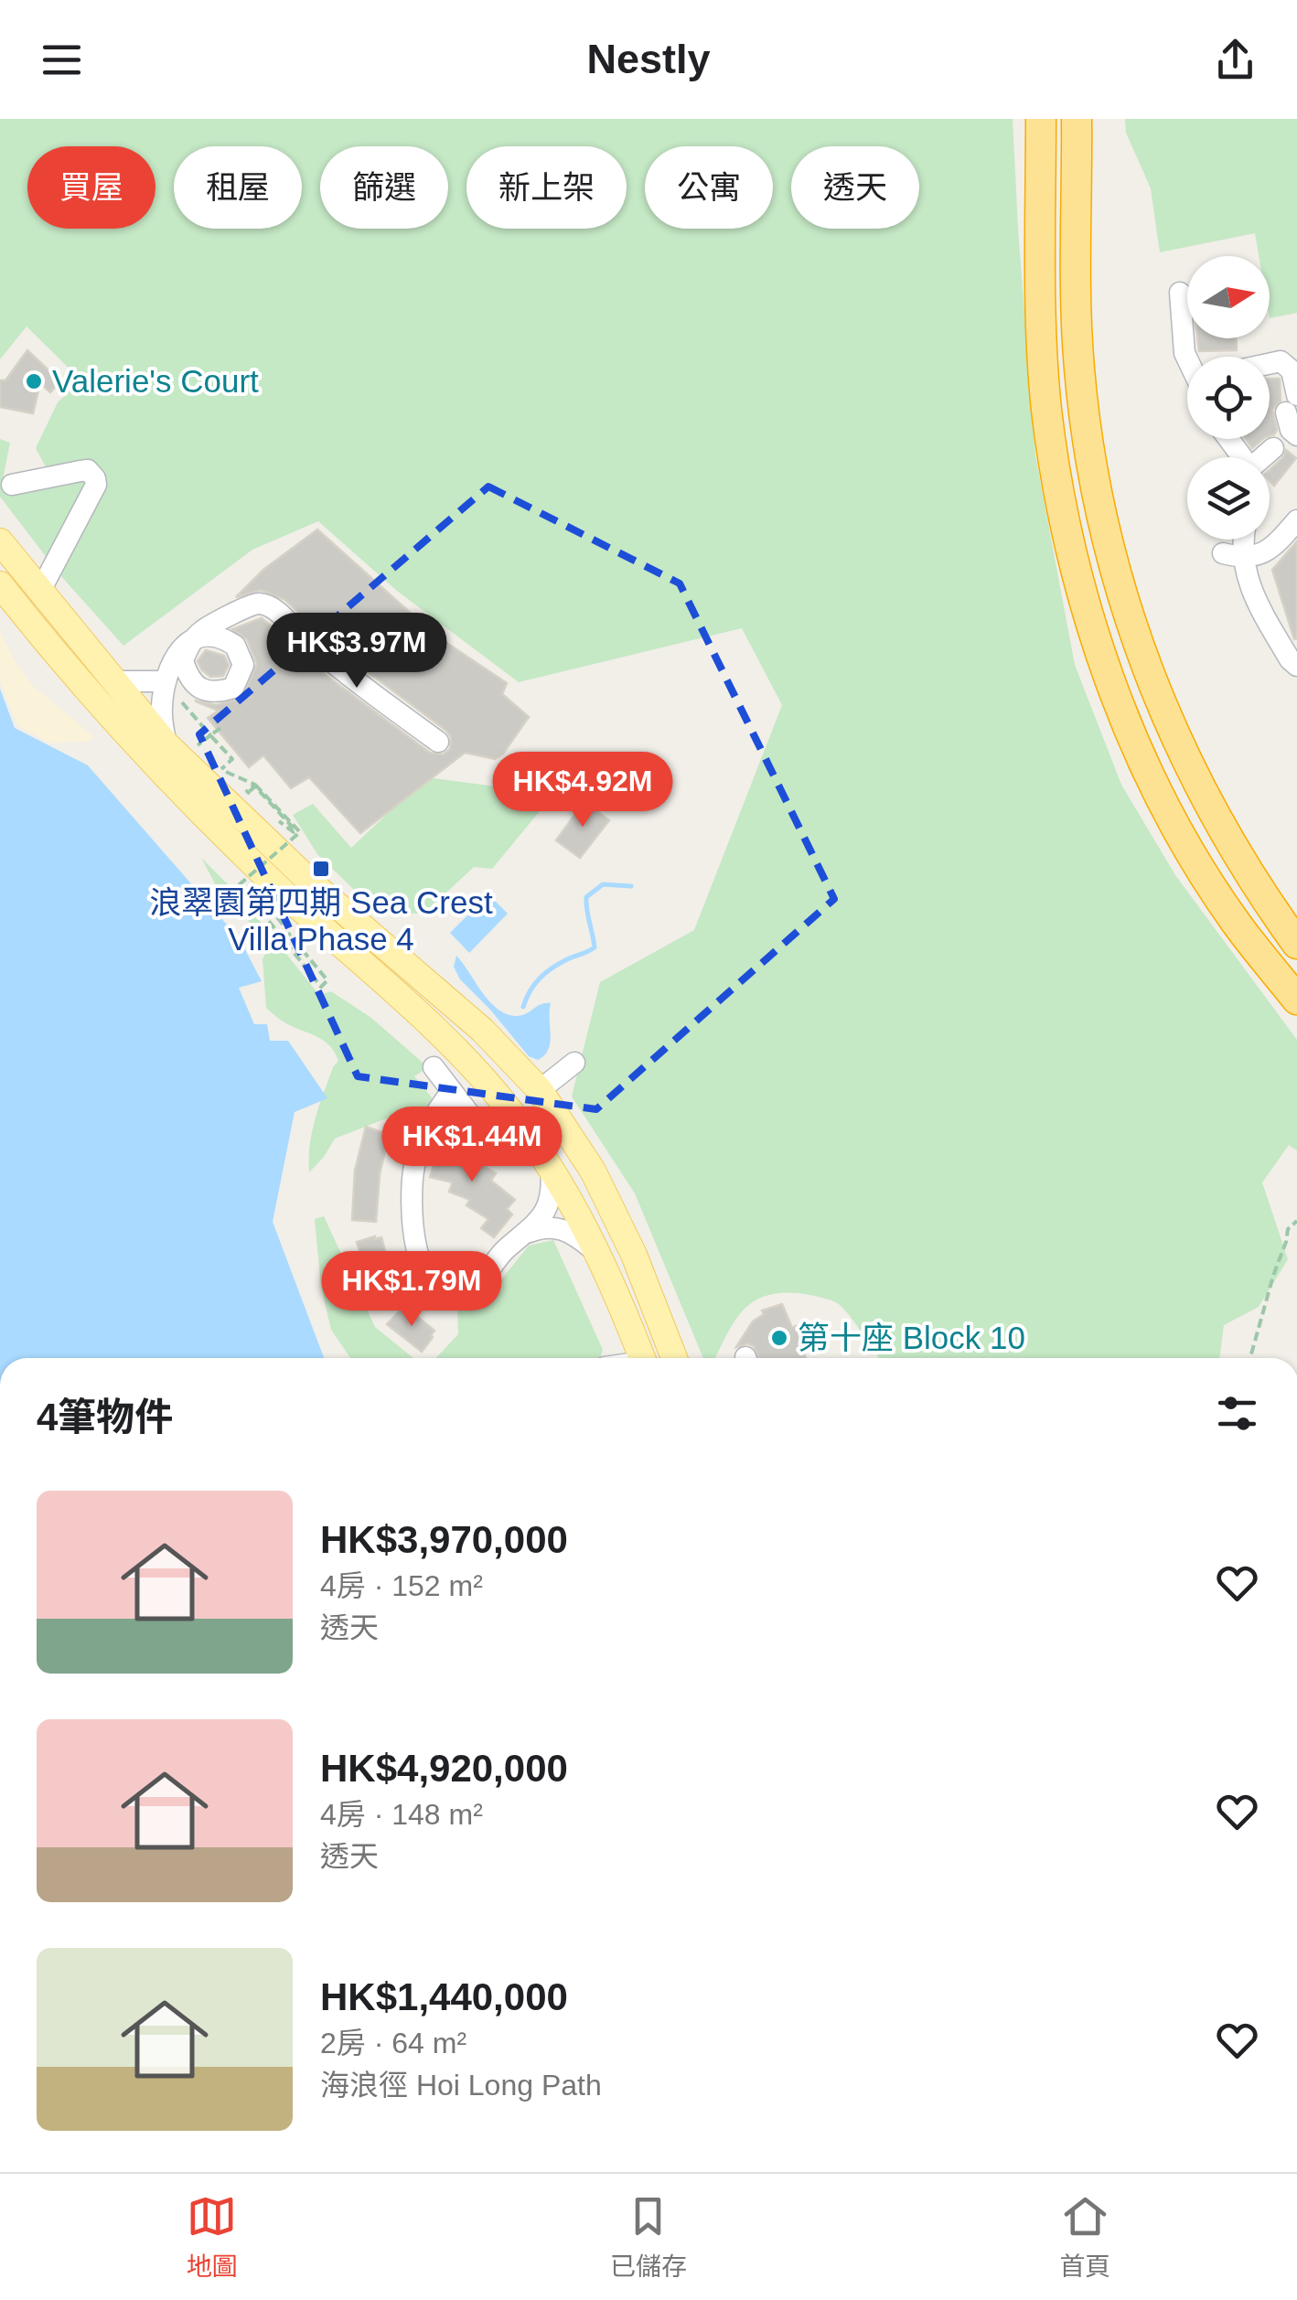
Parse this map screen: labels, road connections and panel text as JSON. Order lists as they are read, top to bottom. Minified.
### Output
{"places":{"other":["Valerie's Court","第十座 Block 10"],"transit":["浪翠園第四期 Sea Crest Villa Phase 4"]},"north":"right","page":{"header":"Nestly","chip":["買屋","租屋","篩選","新上架","公寓","透天"],"price":["HK$3.97M","HK$4.92M","HK$1.44M","HK$1.79M"],"heading":"4筆物件","list":[{"name":"HK$3,970,000","note":"4房 · 152 m² · 透天"},{"name":"HK$4,920,000","note":"4房 · 148 m² · 透天"},{"name":"HK$1,440,000","note":"2房 · 64 m² · 海浪徑 Hoi Long Path"}],"tabs":["地圖","已儲存","首頁"]}}
